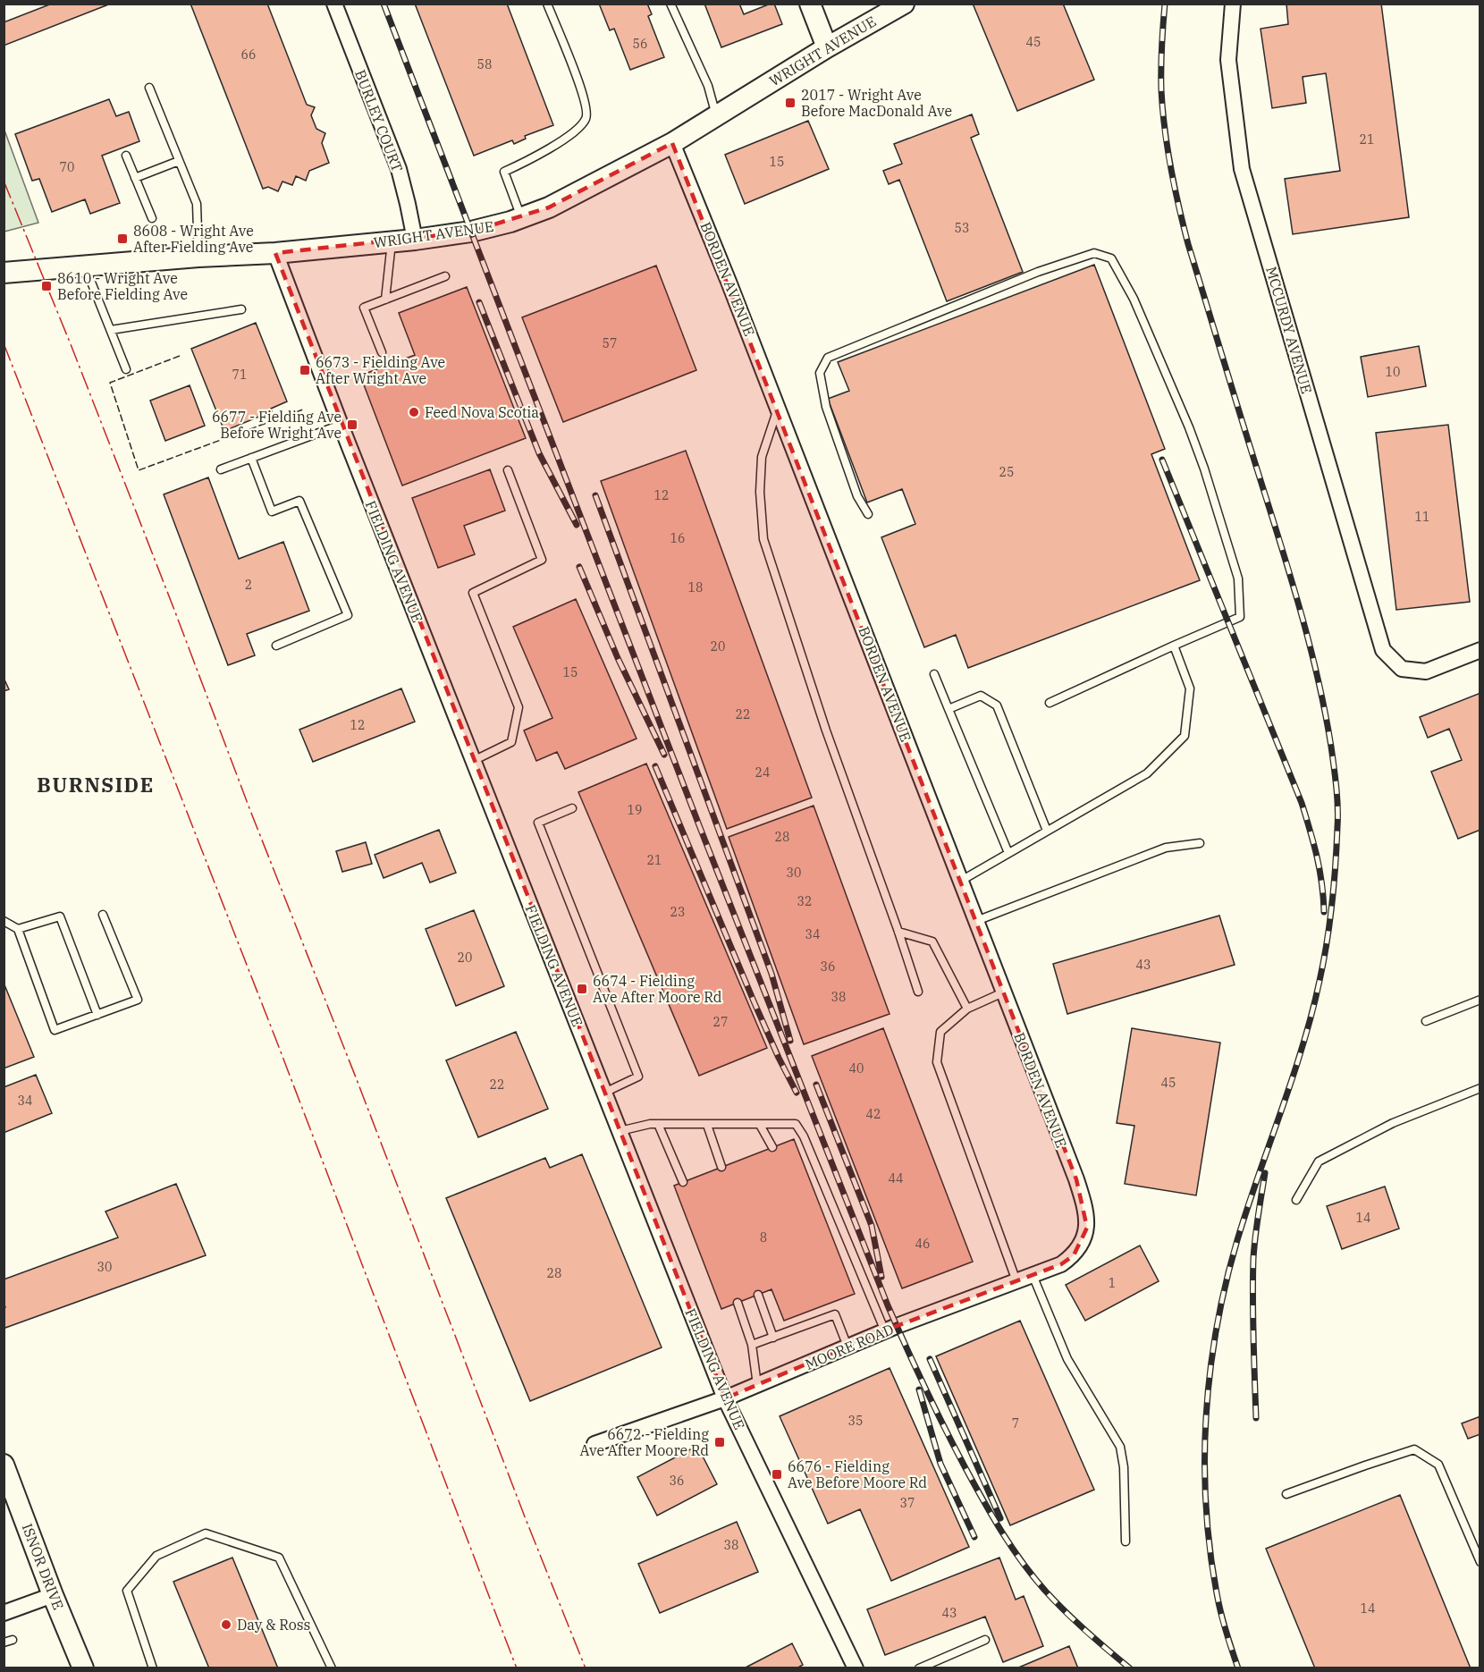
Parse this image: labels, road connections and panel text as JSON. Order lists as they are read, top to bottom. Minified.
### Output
{"streets":{"main road":["WRIGHT AVENUE","ISNOR DRIVE"],"street":["BURLEY COURT","BORDEN AVENUE","MCCURDY AVENUE","FIELDING AVENUE","MOORE ROAD"]},"crossings":[["WRIGHT AVENUE","BURLEY COURT"],["WRIGHT AVENUE","BORDEN AVENUE"],["WRIGHT AVENUE","FIELDING AVENUE"],["BORDEN AVENUE","MOORE ROAD"],["FIELDING AVENUE","MOORE ROAD"]],"districts":["BURNSIDE"],"places":{"transit":["2017 - Wright Ave Before MacDonald Ave","8608 - Wright Ave After Fielding Ave","8610 - Wright Ave Before Fielding Ave","6673 - Fielding Ave After Wright Ave","6677 - Fielding Ave Before Wright Ave","6674 - Fielding Ave After Moore Rd","6672 - Fielding Ave After Moore Rd","6676 - Fielding Ave Before Moore Rd"],"other":["Feed Nova Scotia","Day & Ross"]},"house_numbers":["45","56","66","58","21","15","70","53","57","10","71","25","12","11","16","2","18","20","15","22","12","24","19","28","21","30","32","23","34","20","43","36","38","27","40","45","22","34","42","44","14","8","46","30","28","1","35","7","36","37","38","14","43"]}
